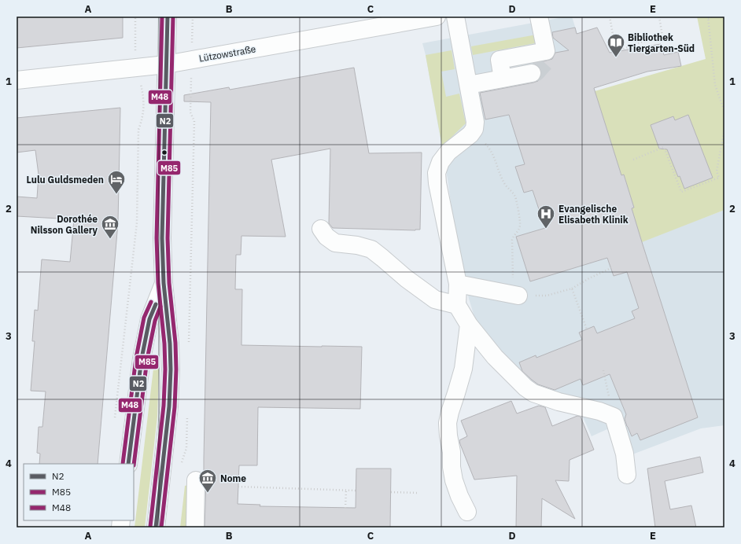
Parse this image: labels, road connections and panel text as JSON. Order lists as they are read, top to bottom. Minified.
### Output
{"streets":{"main road":["Lützowstraße"]},"places":{"library":["Bibliothek Tiergarten-Süd"],"hotel":["Lulu Guldsmeden"],"hospital":["Evangelische Elisabeth Klinik"],"museum":["Dorothée Nilsson Gallery","Nome"]},"lines":["transit line N2","transit line M85","transit line M48"],"legend":["N2","M85","M48"],"grid":{"columns":["A","B","C","D","E"],"rows":["1","2","3","4"]}}
